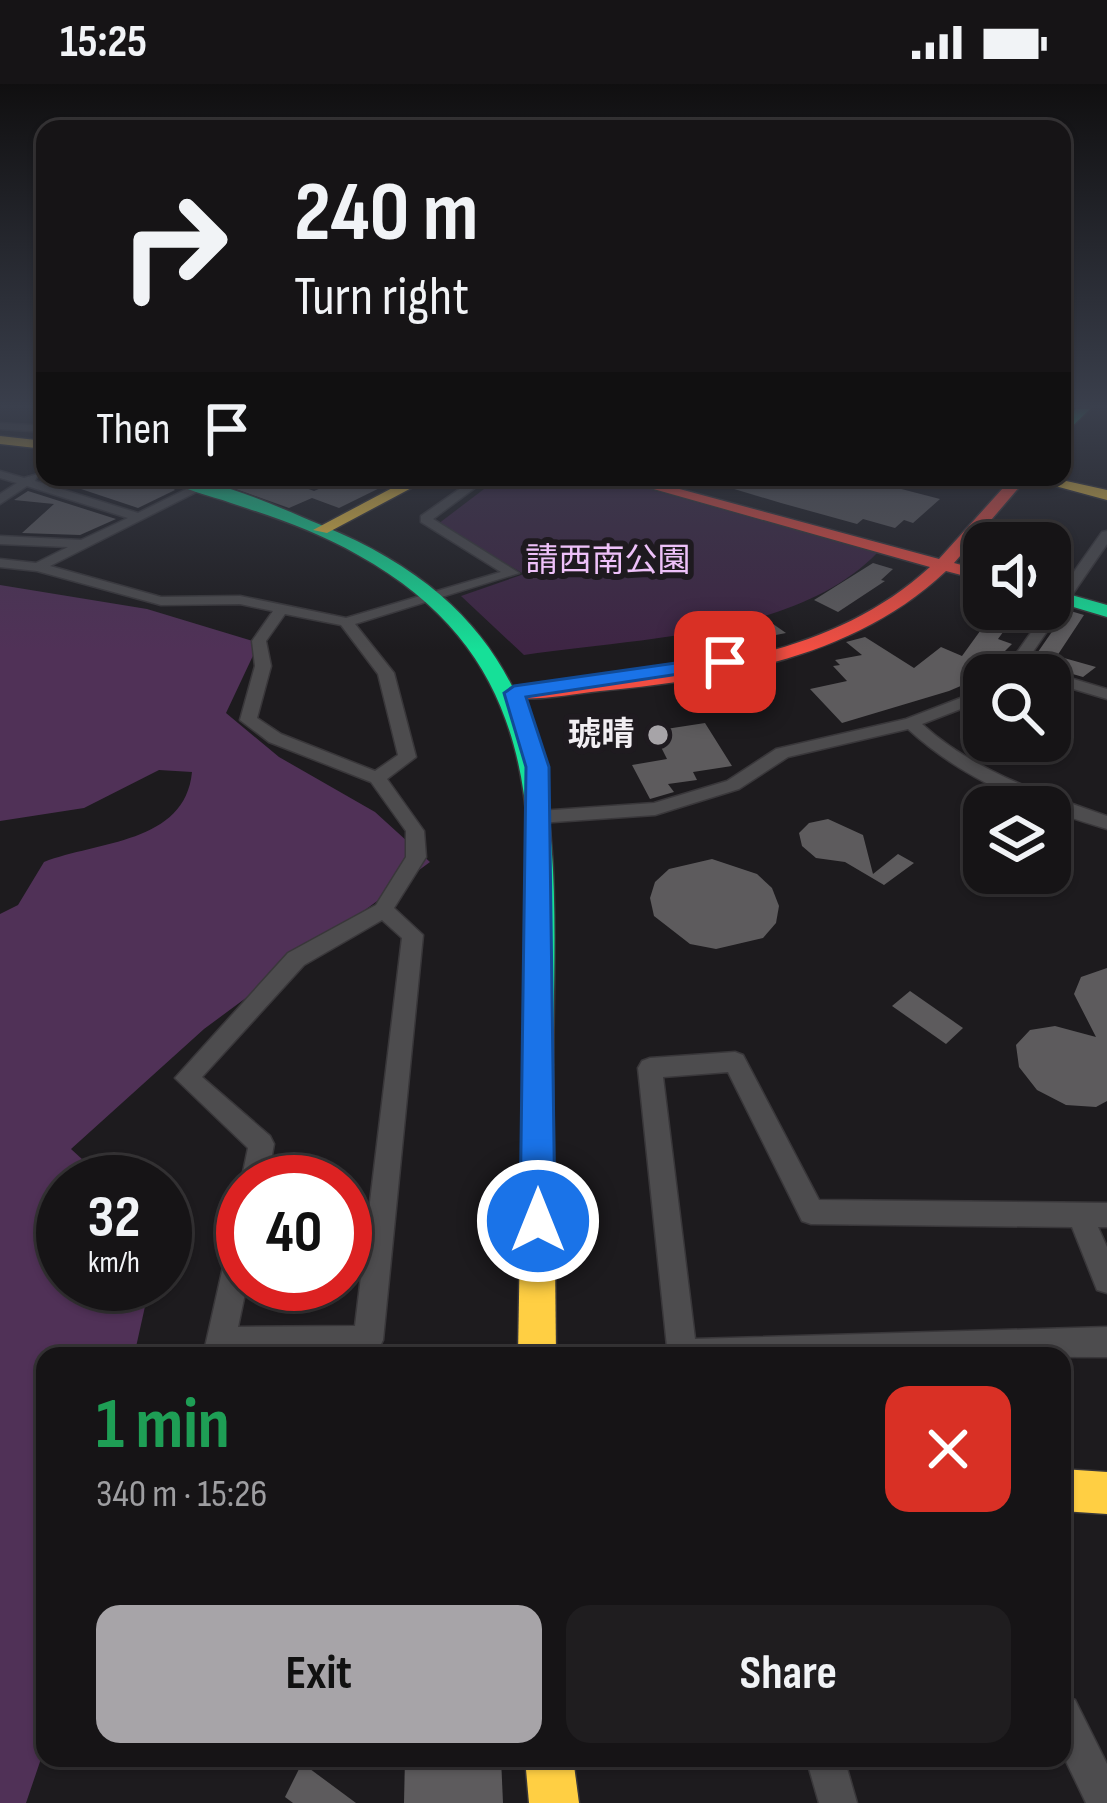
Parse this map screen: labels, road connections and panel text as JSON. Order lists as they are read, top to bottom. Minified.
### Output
{"parks":["請西南公園"],"places":["琥晴"],"page":{"status":"15:25","turn":["240 m","Turn right"],"then":"Then","speed":"32 km/h","limit":"40","heading":["1 min","340 m · 15:26"],"buttons":["Exit","Share"]}}
